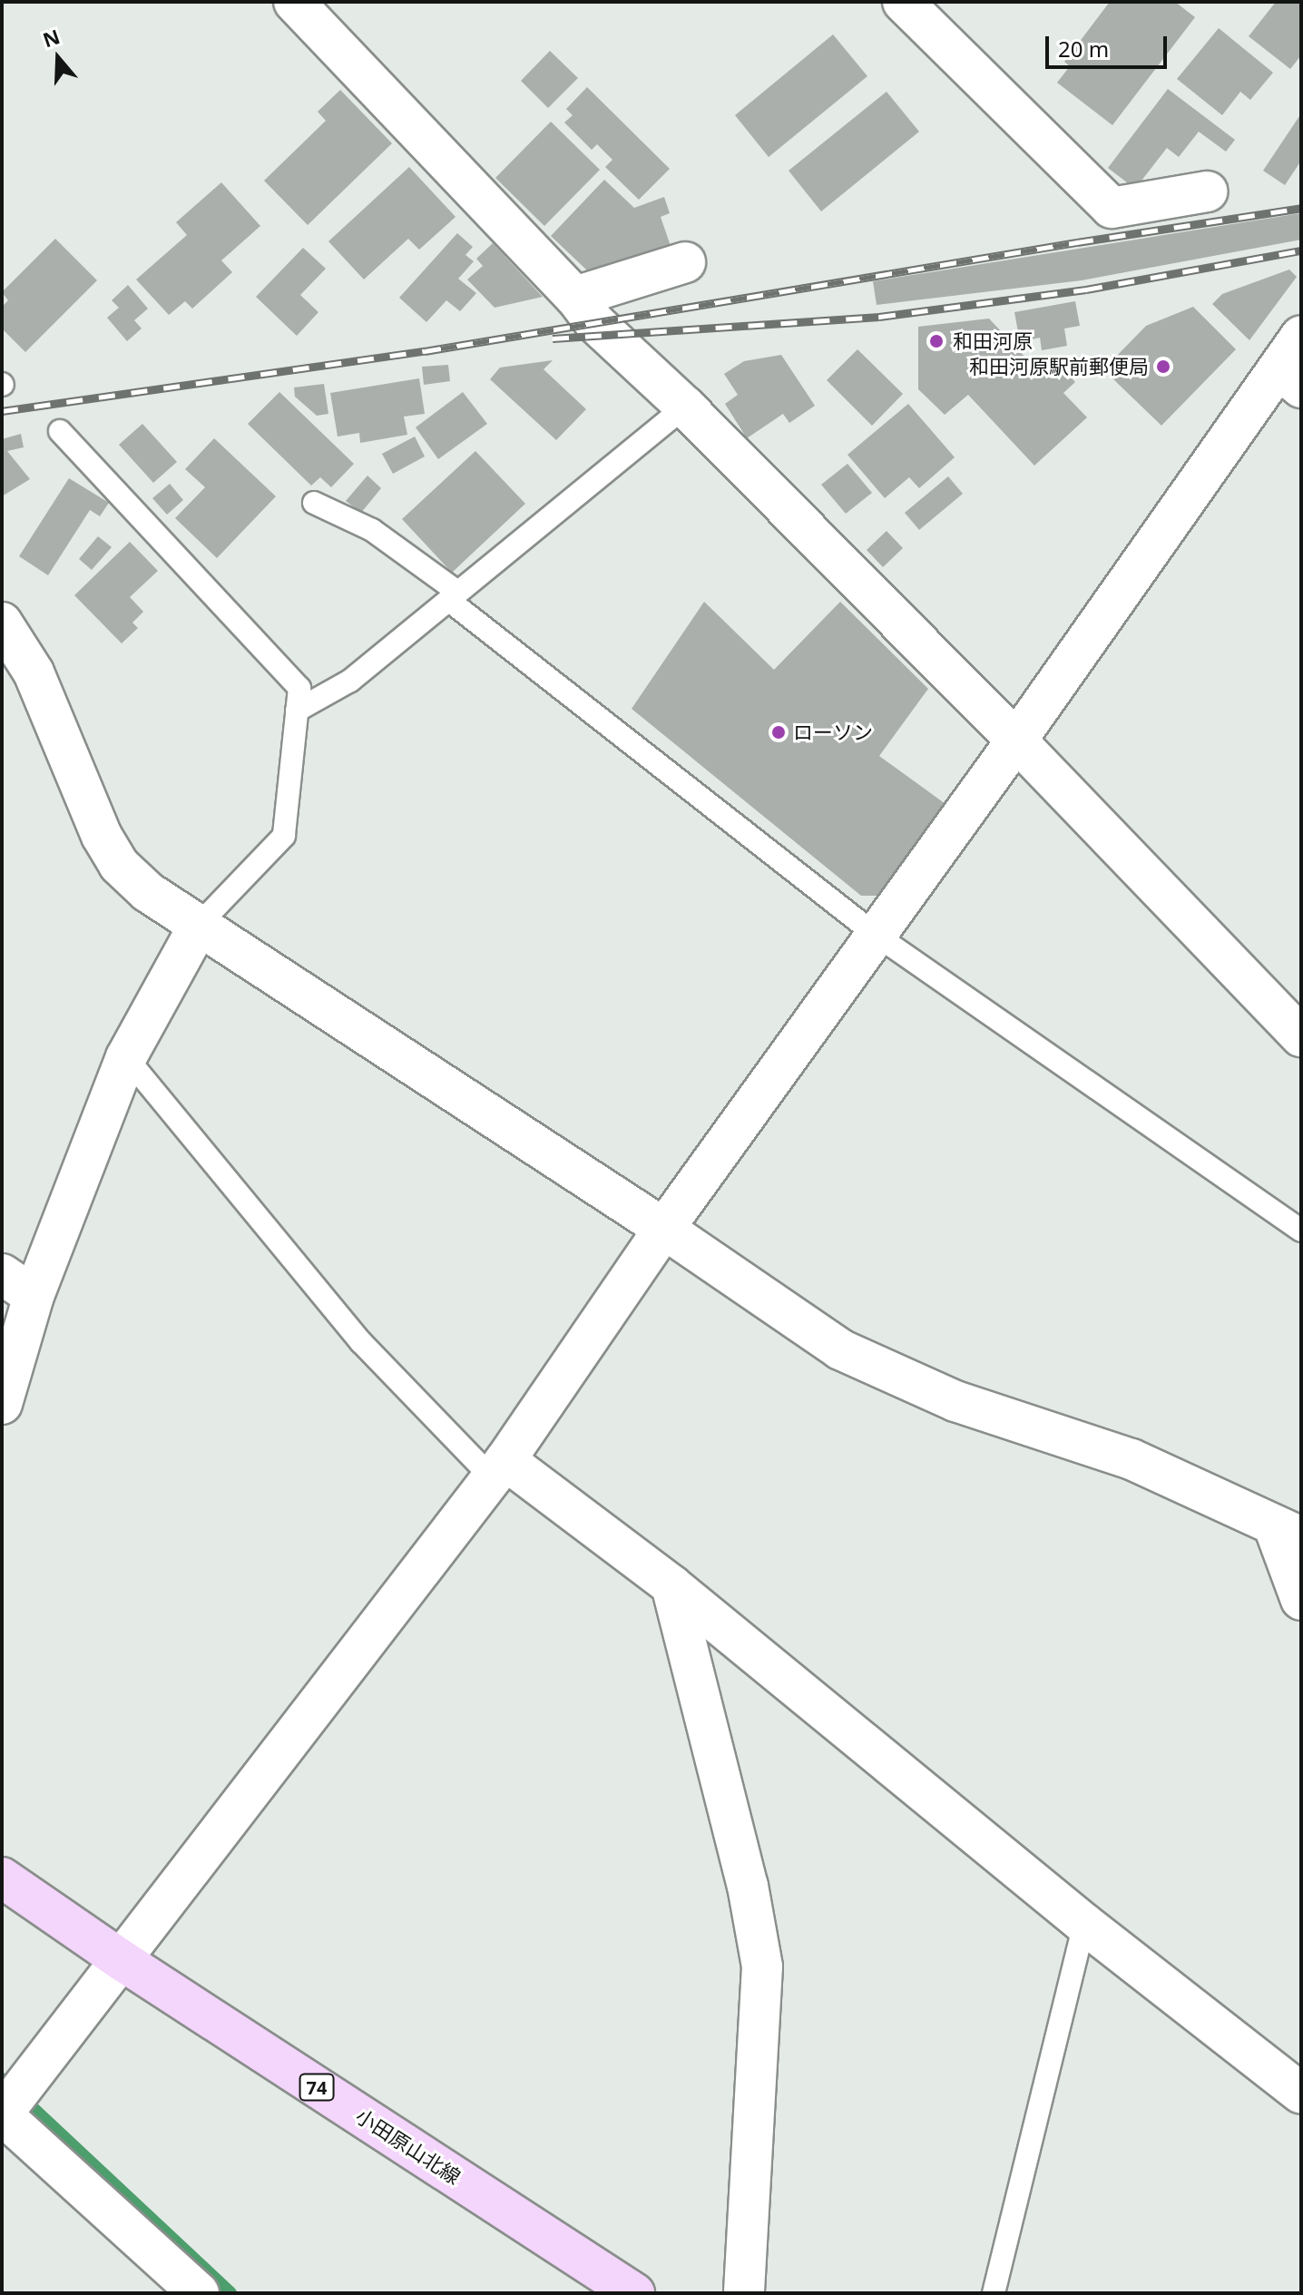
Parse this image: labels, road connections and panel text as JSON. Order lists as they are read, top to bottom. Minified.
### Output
{"streets":{"main road":["74","小田原山北線"]},"places":["和田河原","和田河原駅前郵便局","ローソン"],"scale_bar":"20 m","north":"top"}
